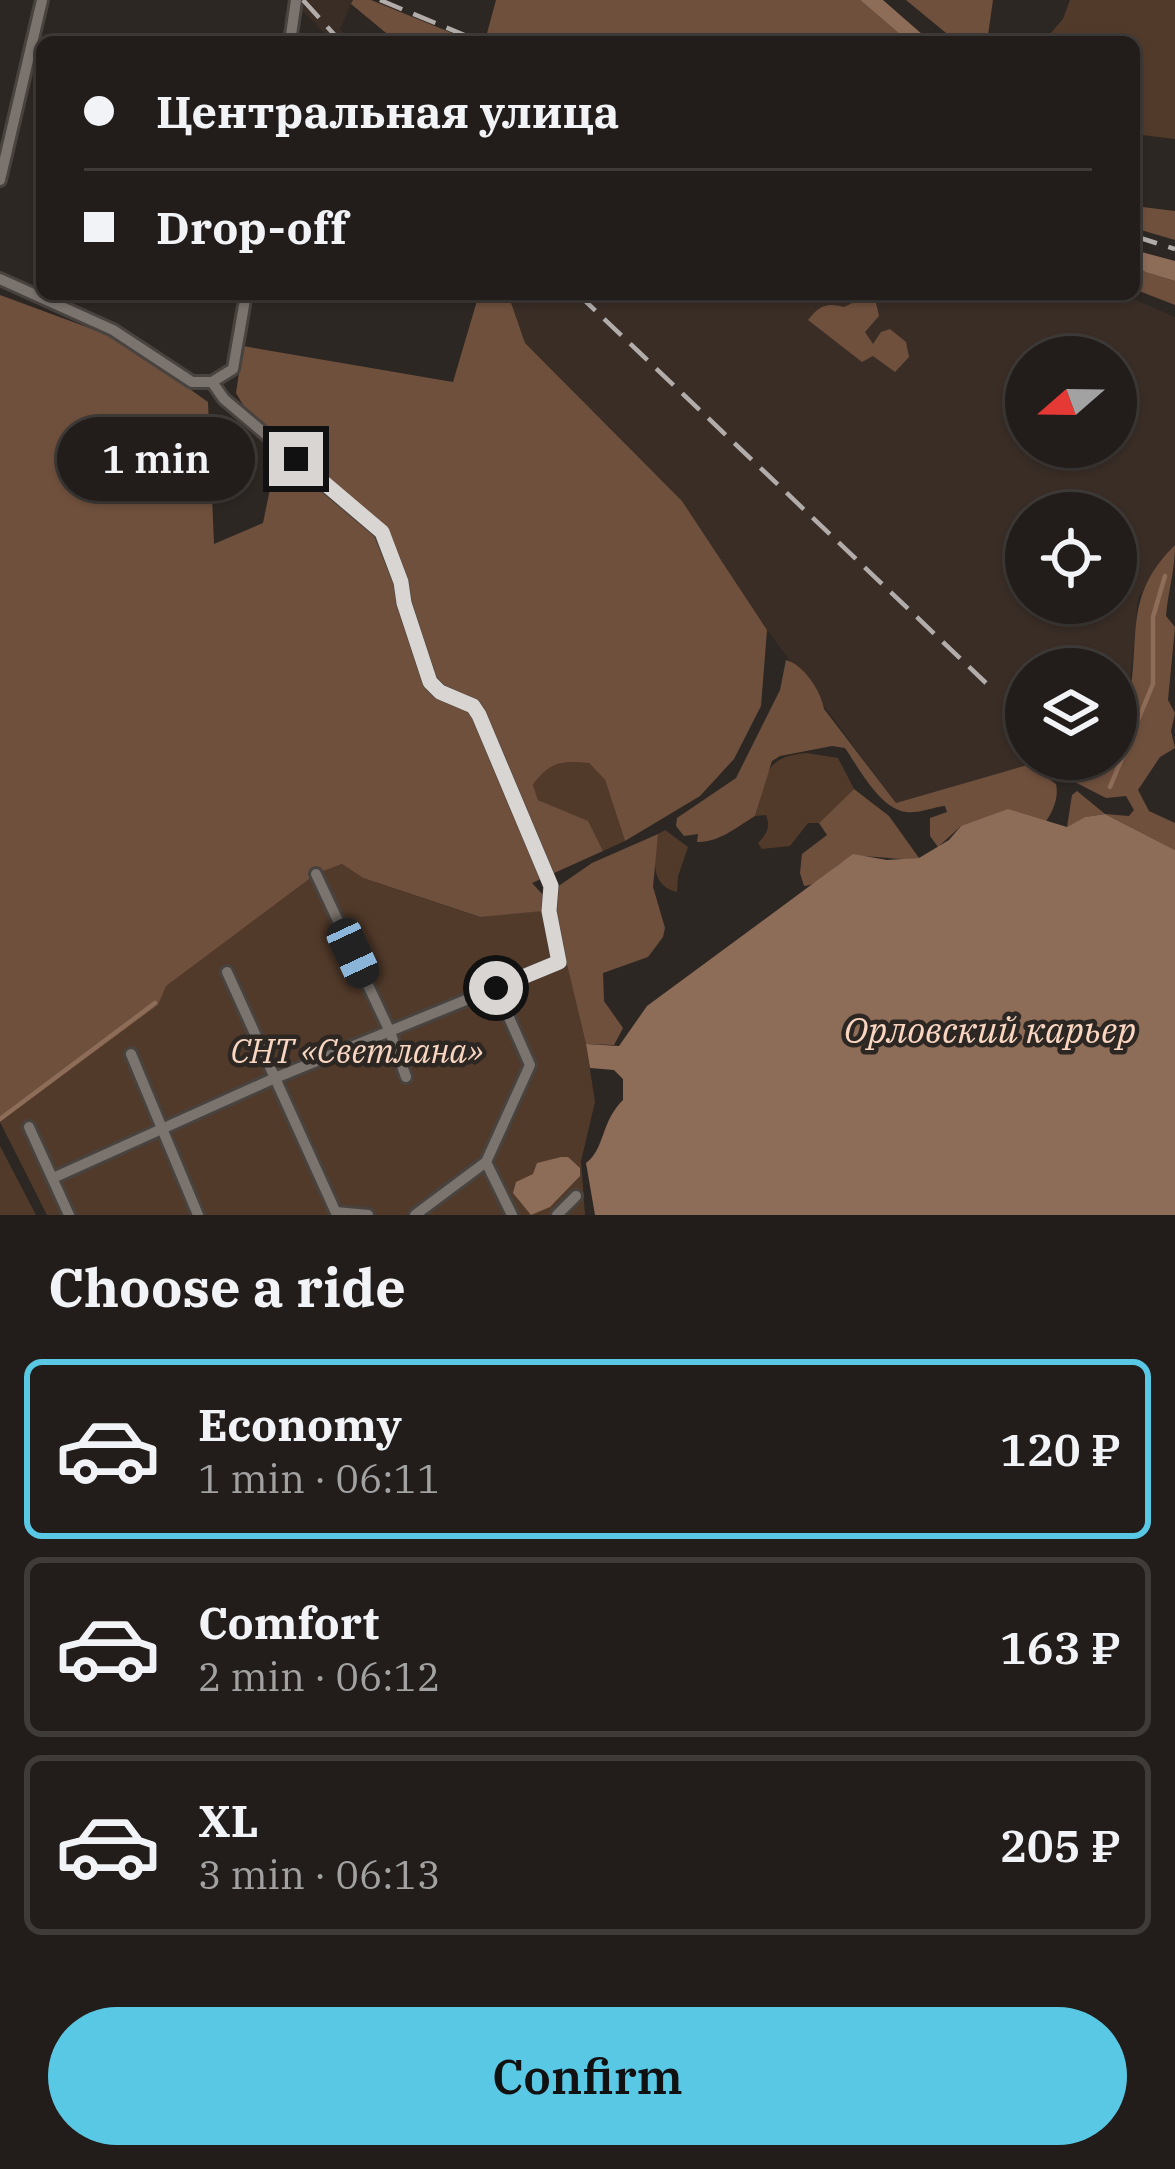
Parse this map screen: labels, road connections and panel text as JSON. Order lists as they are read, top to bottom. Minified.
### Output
{"water":["Орловский карьер"],"parks":["СНТ «Светлана»"],"north":"left","page":{"banner":["Центральная улица","Drop-off"],"bubble":"1 min","heading":"Choose a ride","list":[{"name":"Economy","note":"1 min · 06:11","value":"120 ₽"},{"name":"Comfort","note":"2 min · 06:12","value":"163 ₽"},{"name":"XL","note":"3 min · 06:13","value":"205 ₽"}],"buttons":"Confirm"}}
